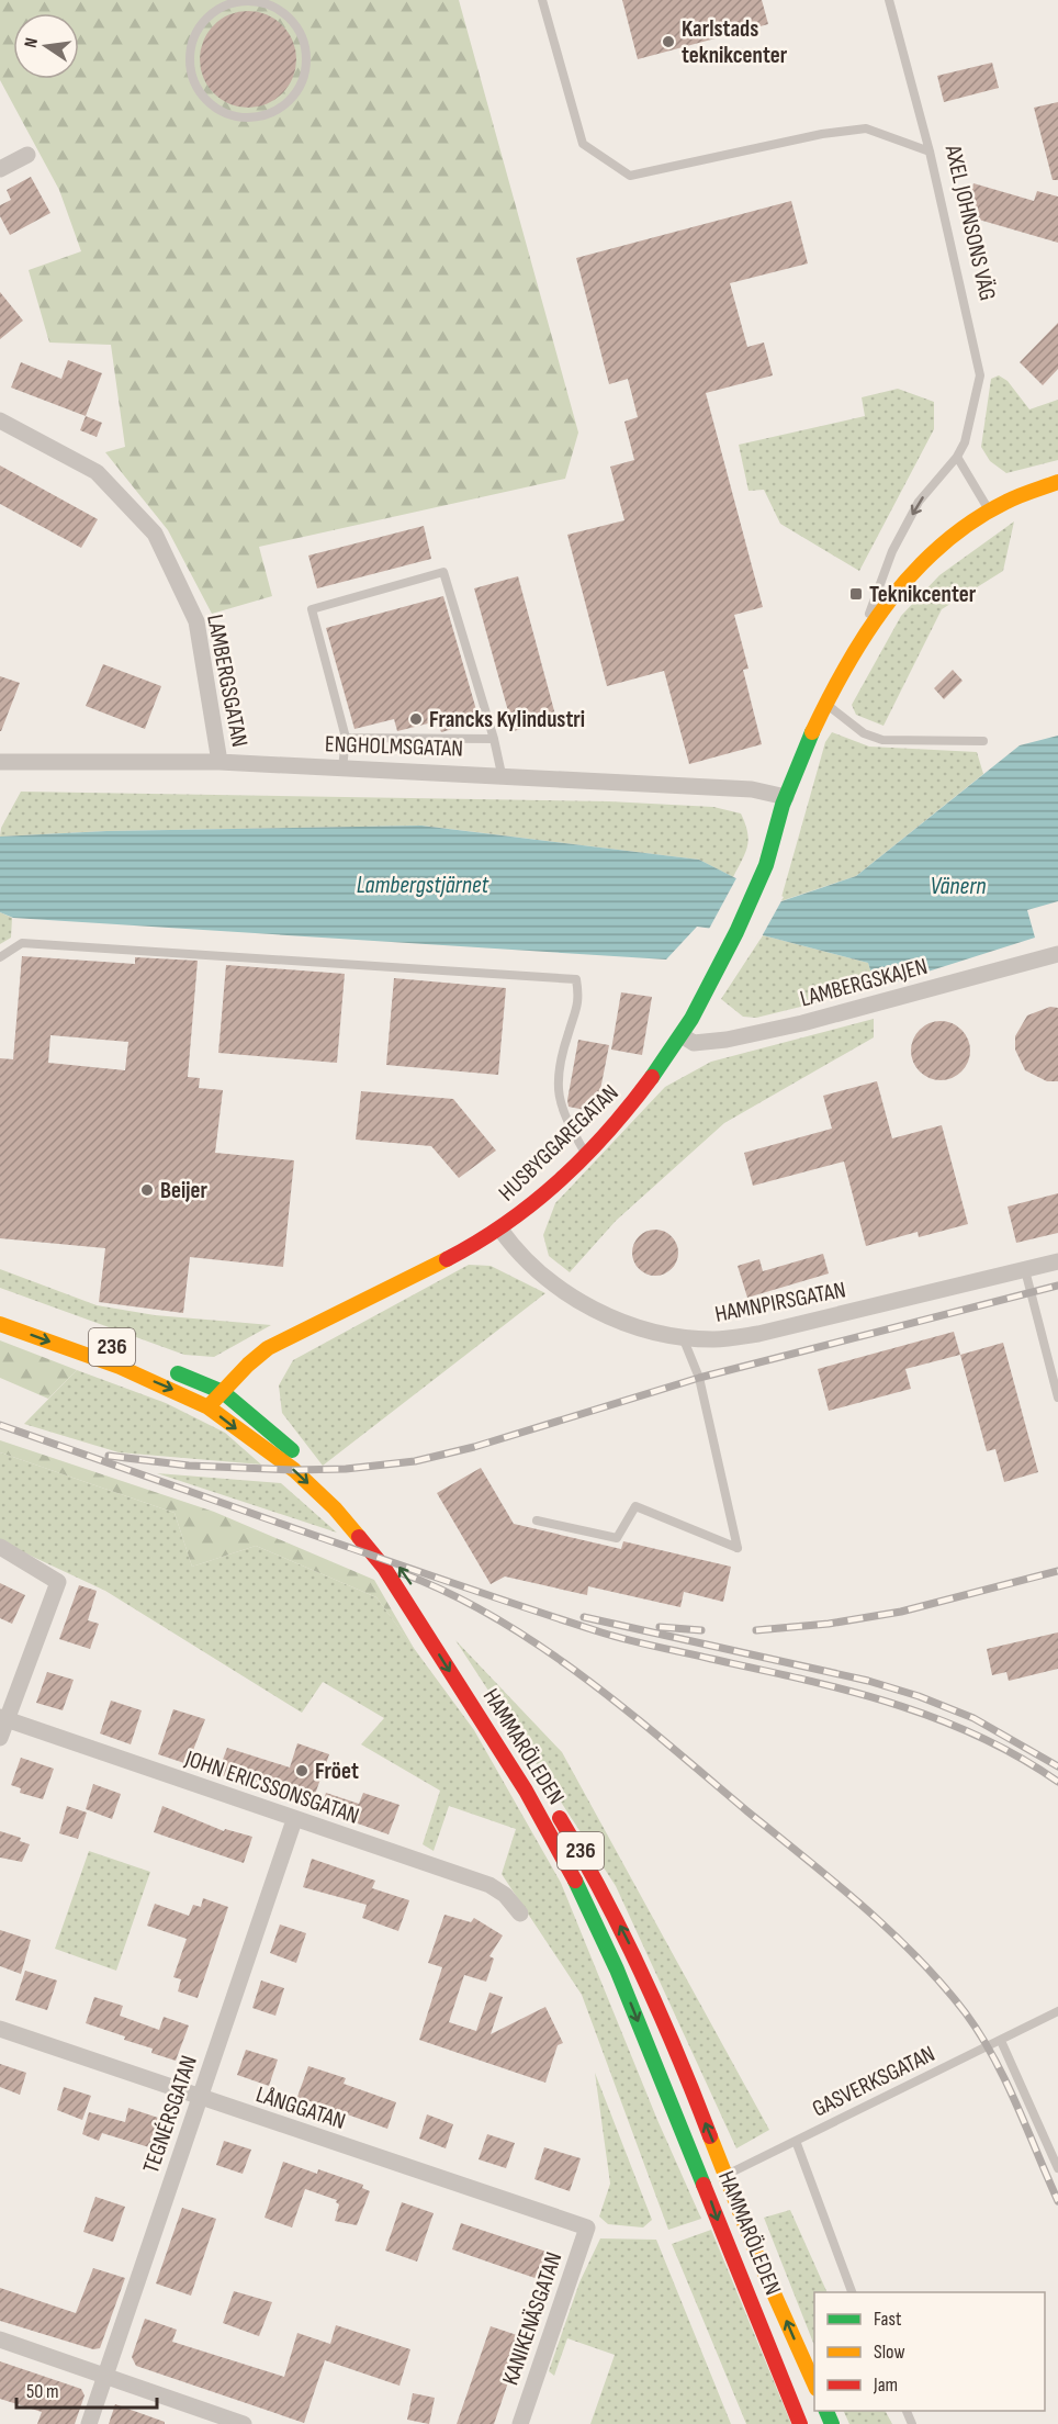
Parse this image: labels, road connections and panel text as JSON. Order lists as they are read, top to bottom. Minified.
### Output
{"streets":{"main road":["AXEL JOHNSONS VÄG","HUSBYGGAREGATAN","236","HAMMARÖLEDEN"],"street":["LAMBERGSGATAN","ENGHOLMSGATAN","LAMBERGSKAJEN","HAMNPIRSGATAN","JOHN ERICSSONSGATAN","LÅNGGATAN","TEGNÉRSGATAN","KANIKENÄSGATAN"],"lane":["GASVERKSGATAN"]},"crossings":[["AXEL JOHNSONS VÄG","ENGHOLMSGATAN"],["AXEL JOHNSONS VÄG","HUSBYGGAREGATAN"],["LAMBERGSGATAN","ENGHOLMSGATAN"],["ENGHOLMSGATAN","HUSBYGGAREGATAN"],["LAMBERGSKAJEN","HUSBYGGAREGATAN"],["HUSBYGGAREGATAN","HAMNPIRSGATAN"],["HUSBYGGAREGATAN","HAMMARÖLEDEN"],["HAMMARÖLEDEN","GASVERKSGATAN"],["JOHN ERICSSONSGATAN","TEGNÉRSGATAN"],["LÅNGGATAN","TEGNÉRSGATAN"],["LÅNGGATAN","KANIKENÄSGATAN"]],"water":["Lambergstjärnet","Vänern"],"places":{"other":["Karlstads teknikcenter","Francks Kylindustri","Beijer","Fröet"],"transit":["Teknikcenter"]},"legend":["Fast","Slow","Jam"],"scale_bar":"50 m","north":"left"}
